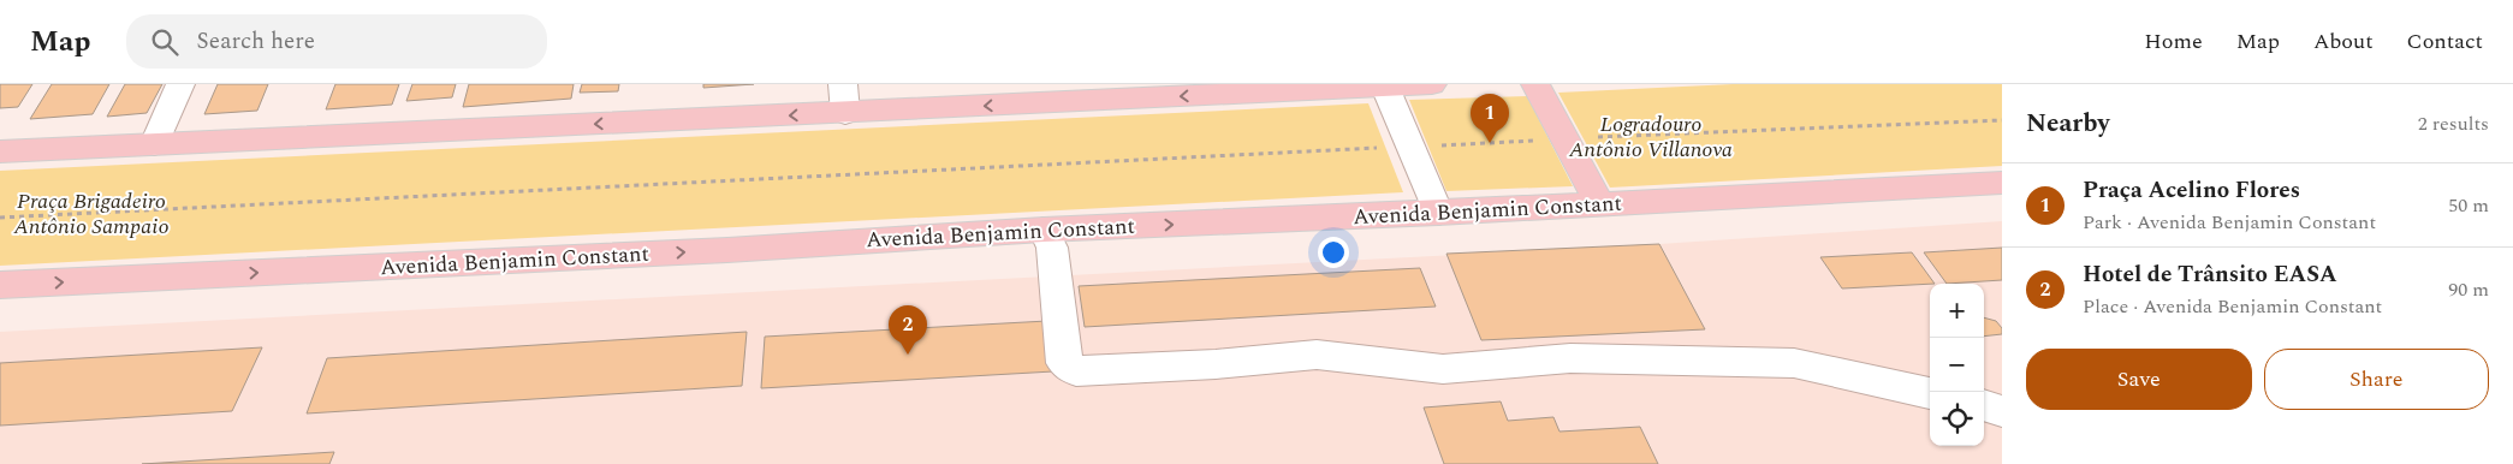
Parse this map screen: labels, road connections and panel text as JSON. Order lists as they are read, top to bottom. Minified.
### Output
{"streets":{"main road":["Avenida Benjamin Constant"]},"parks":["Logradouro Antônio Villanova","Praça Brigadeiro Antônio Sampaio"],"page":{"header":"Map","search":"Search here","nav":["Home","Map","About","Contact"],"heading":["Nearby","2 results"],"pins":["1","2"],"list":[{"mark":"1","name":"Praça Acelino Flores","note":"Park · Avenida Benjamin Constant","value":"50 m"},{"mark":"2","name":"Hotel de Trânsito EASA","note":"Place · Avenida Benjamin Constant","value":"90 m"}],"map_buttons":["+","−"],"buttons":["Save","Share"]}}
